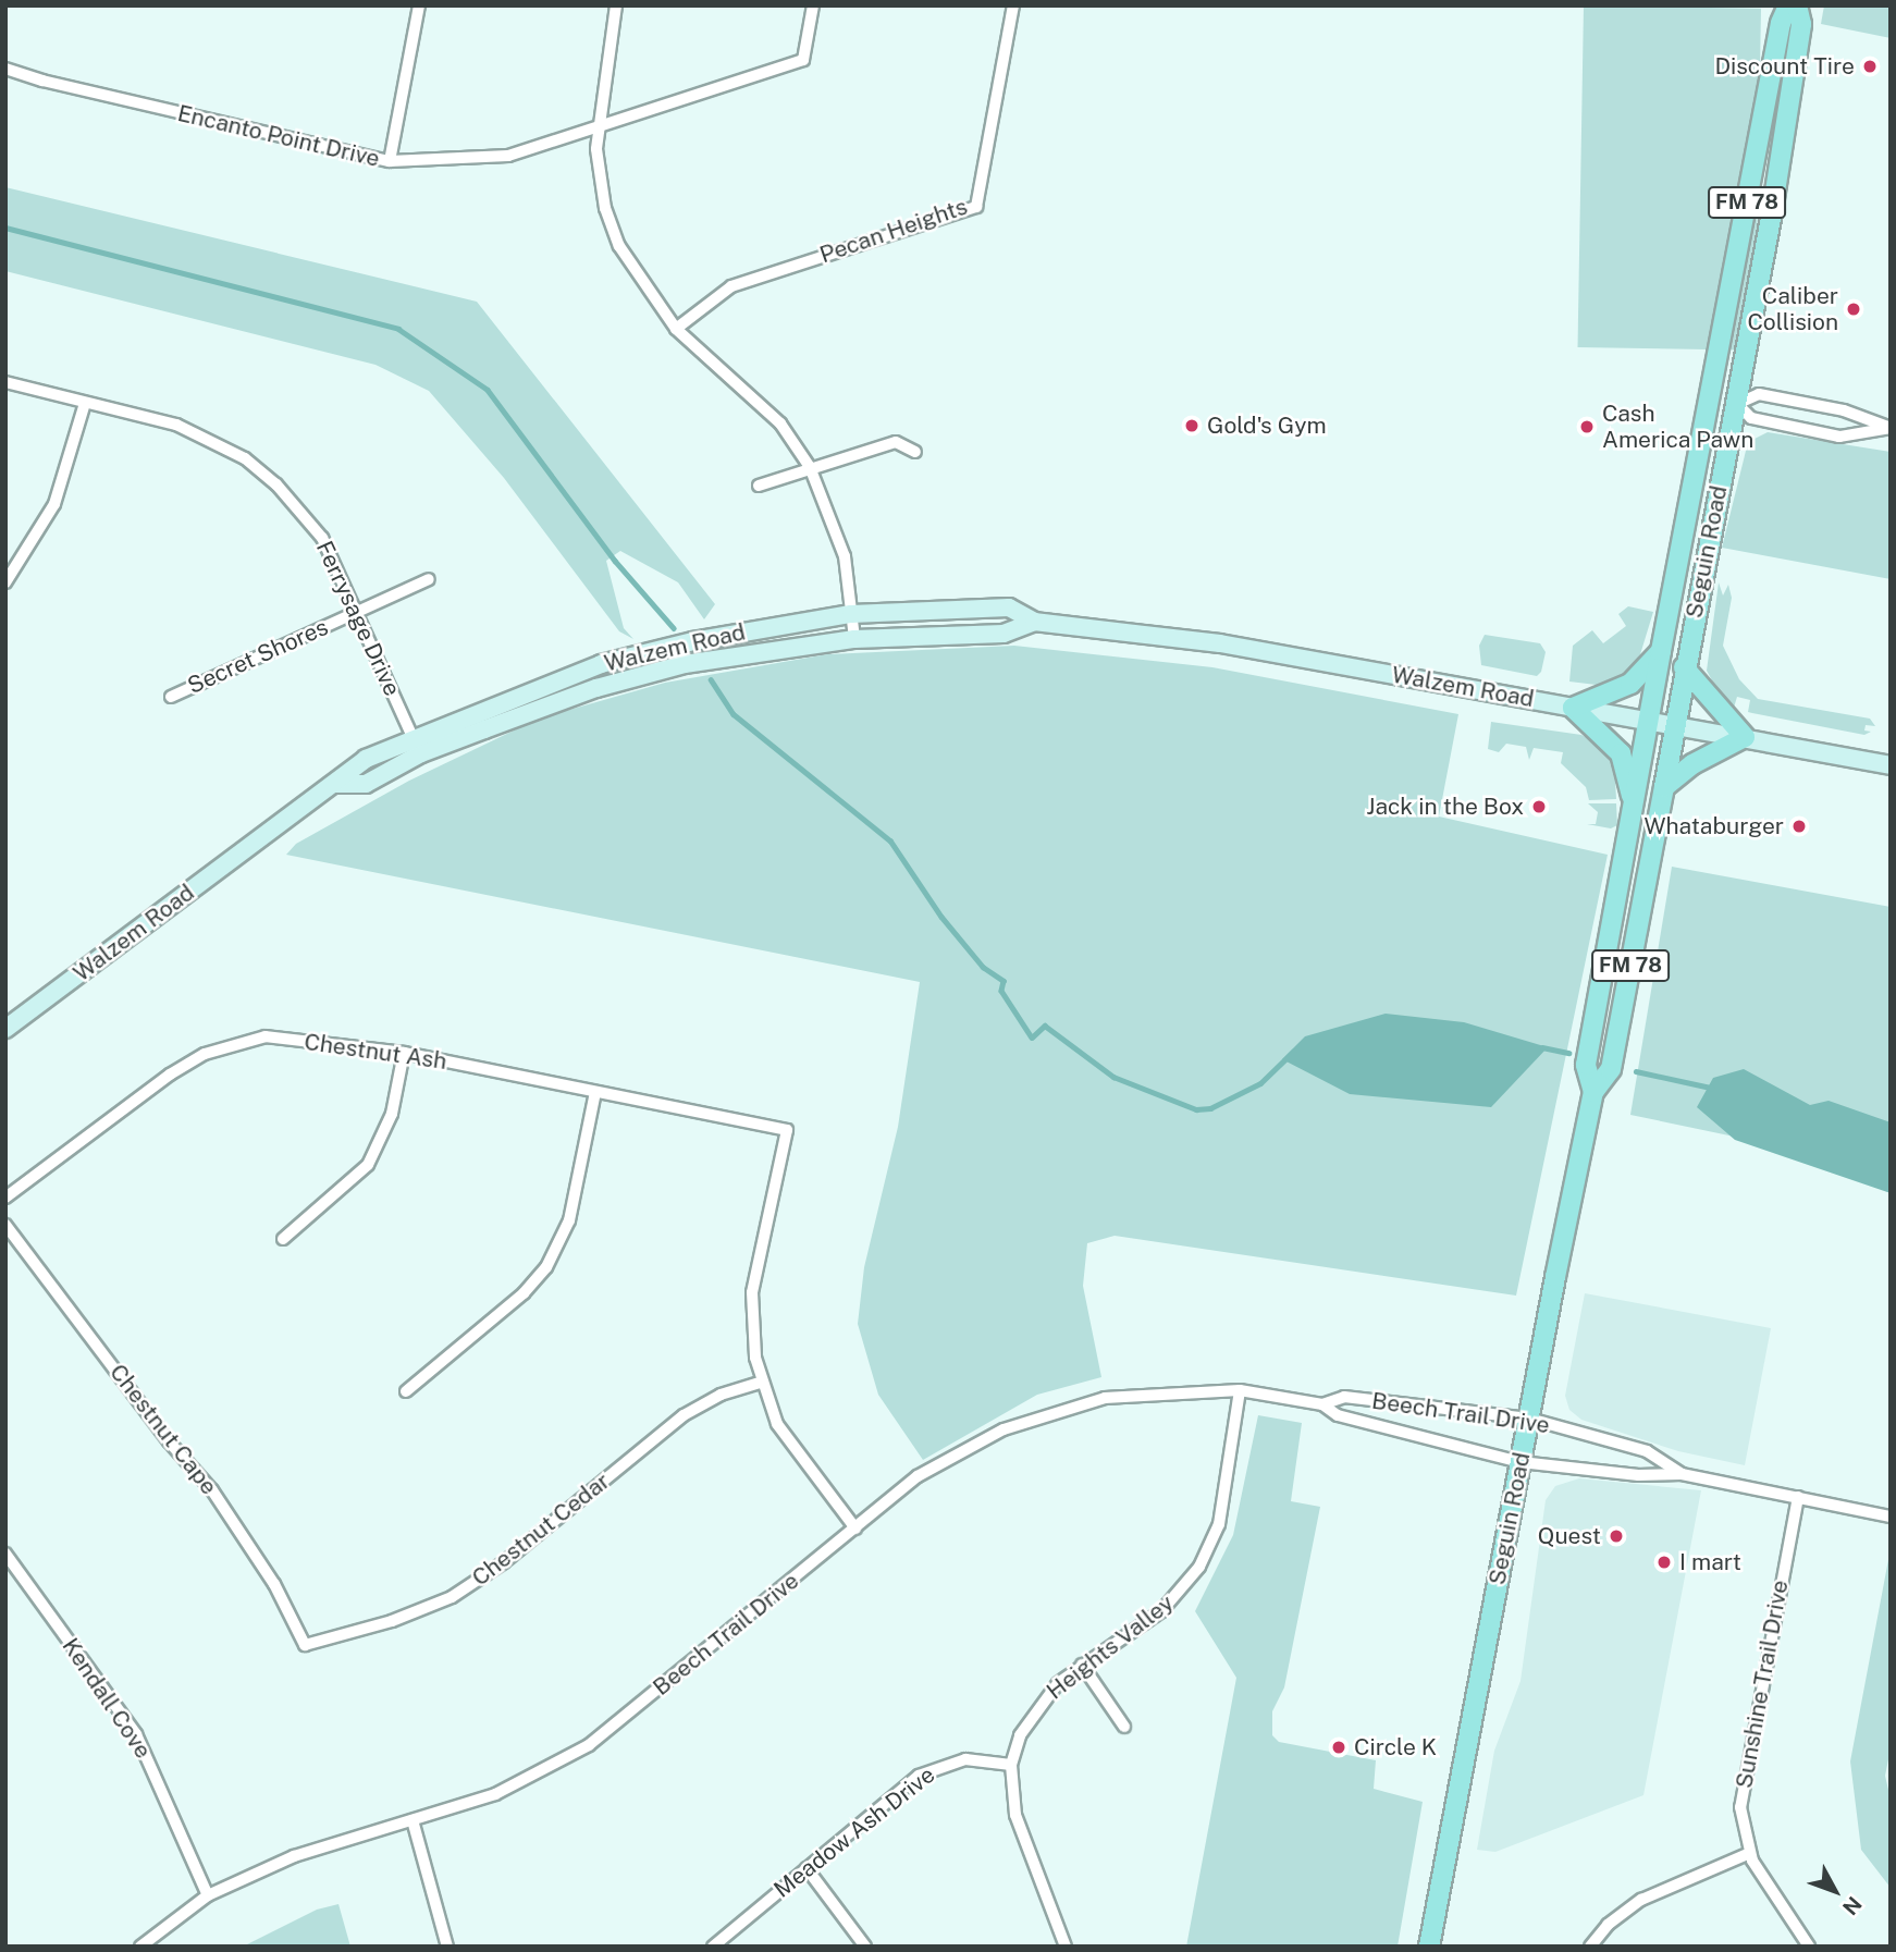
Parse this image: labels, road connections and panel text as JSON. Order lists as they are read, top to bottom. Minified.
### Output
{"streets":{"main road":["FM 78","Seguin Road"],"street":["Encanto Point Drive","Pecan Heights","Ferrysage Drive","Walzem Road","Secret Shores","Chestnut Ash","Beech Trail Drive","Chestnut Cape","Chestnut Cedar","Heights Valley","Sunshine Trail Drive","Kendall Cove","Meadow Ash Drive"]},"crossings":[["Seguin Road","Walzem Road"],["Seguin Road","Beech Trail Drive"],["Ferrysage Drive","Walzem Road"],["Ferrysage Drive","Secret Shores"],["Chestnut Ash","Chestnut Cedar"],["Beech Trail Drive","Heights Valley"],["Beech Trail Drive","Sunshine Trail Drive"],["Beech Trail Drive","Kendall Cove"],["Chestnut Cape","Chestnut Cedar"],["Heights Valley","Meadow Ash Drive"]],"places":["Discount Tire","Caliber Collision","Gold's Gym","Cash America Pawn","Jack in the Box","Whataburger","Quest","I mart","Circle K"],"north":"bottom right"}
